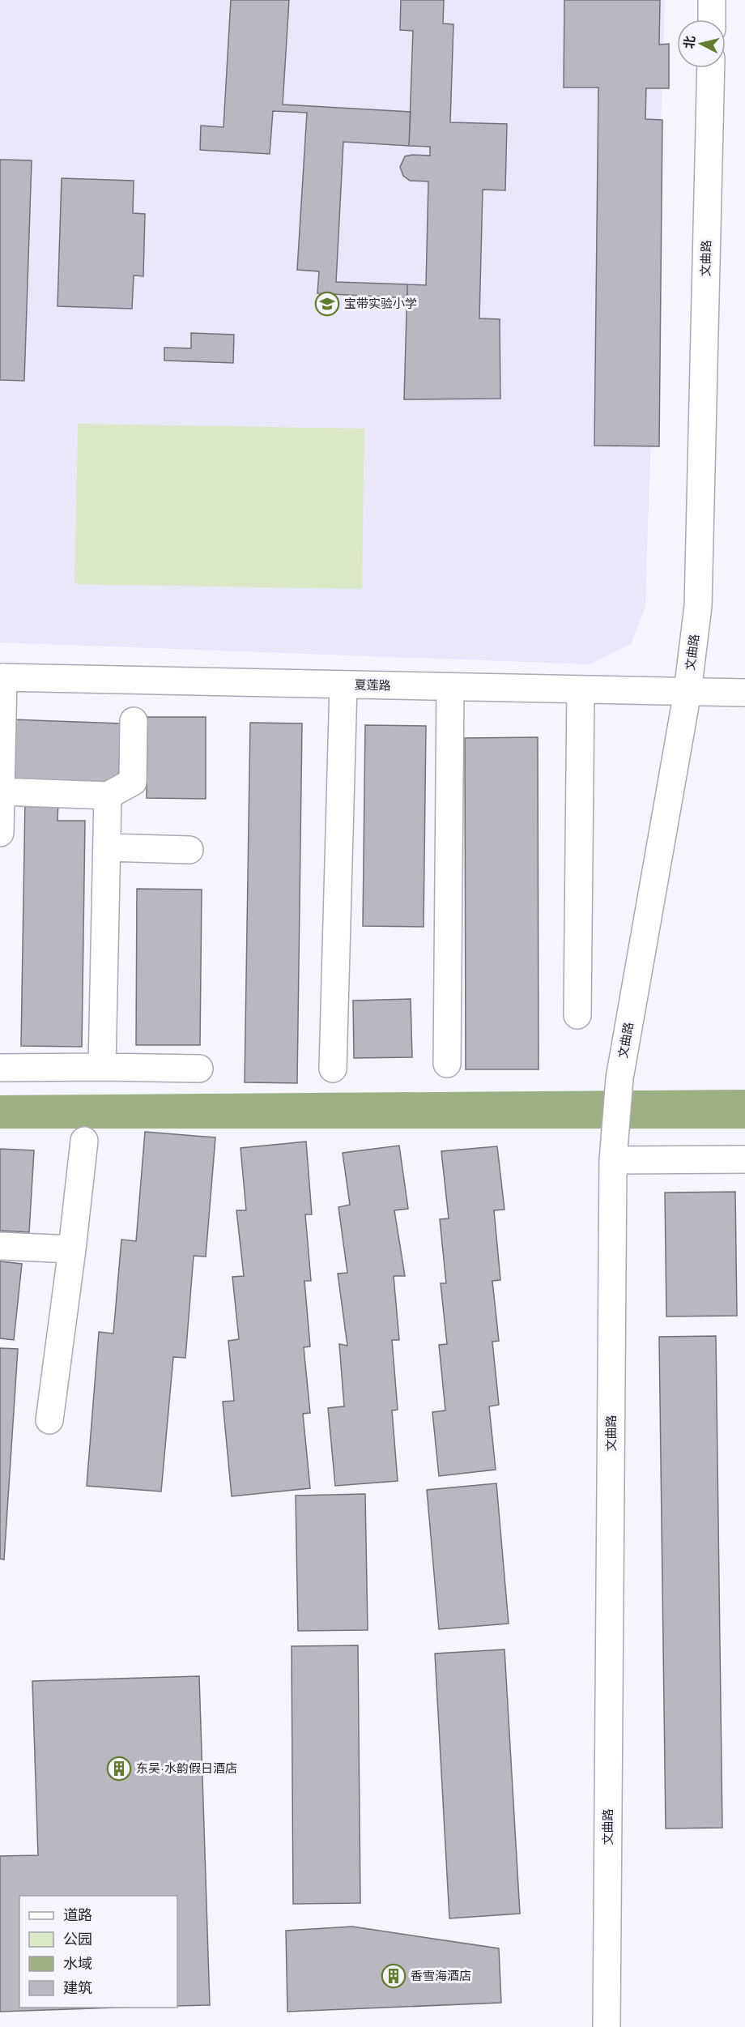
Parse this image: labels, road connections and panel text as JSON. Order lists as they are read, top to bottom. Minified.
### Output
{"streets":{"street":["文曲路","夏莲路"]},"crossings":[["文曲路","夏莲路"]],"places":{"school or university":["宝带实验小学"],"building":["东吴·水韵假日酒店","香雪海酒店"]},"legend":["道路","公园","水域","建筑"],"north":"left"}
